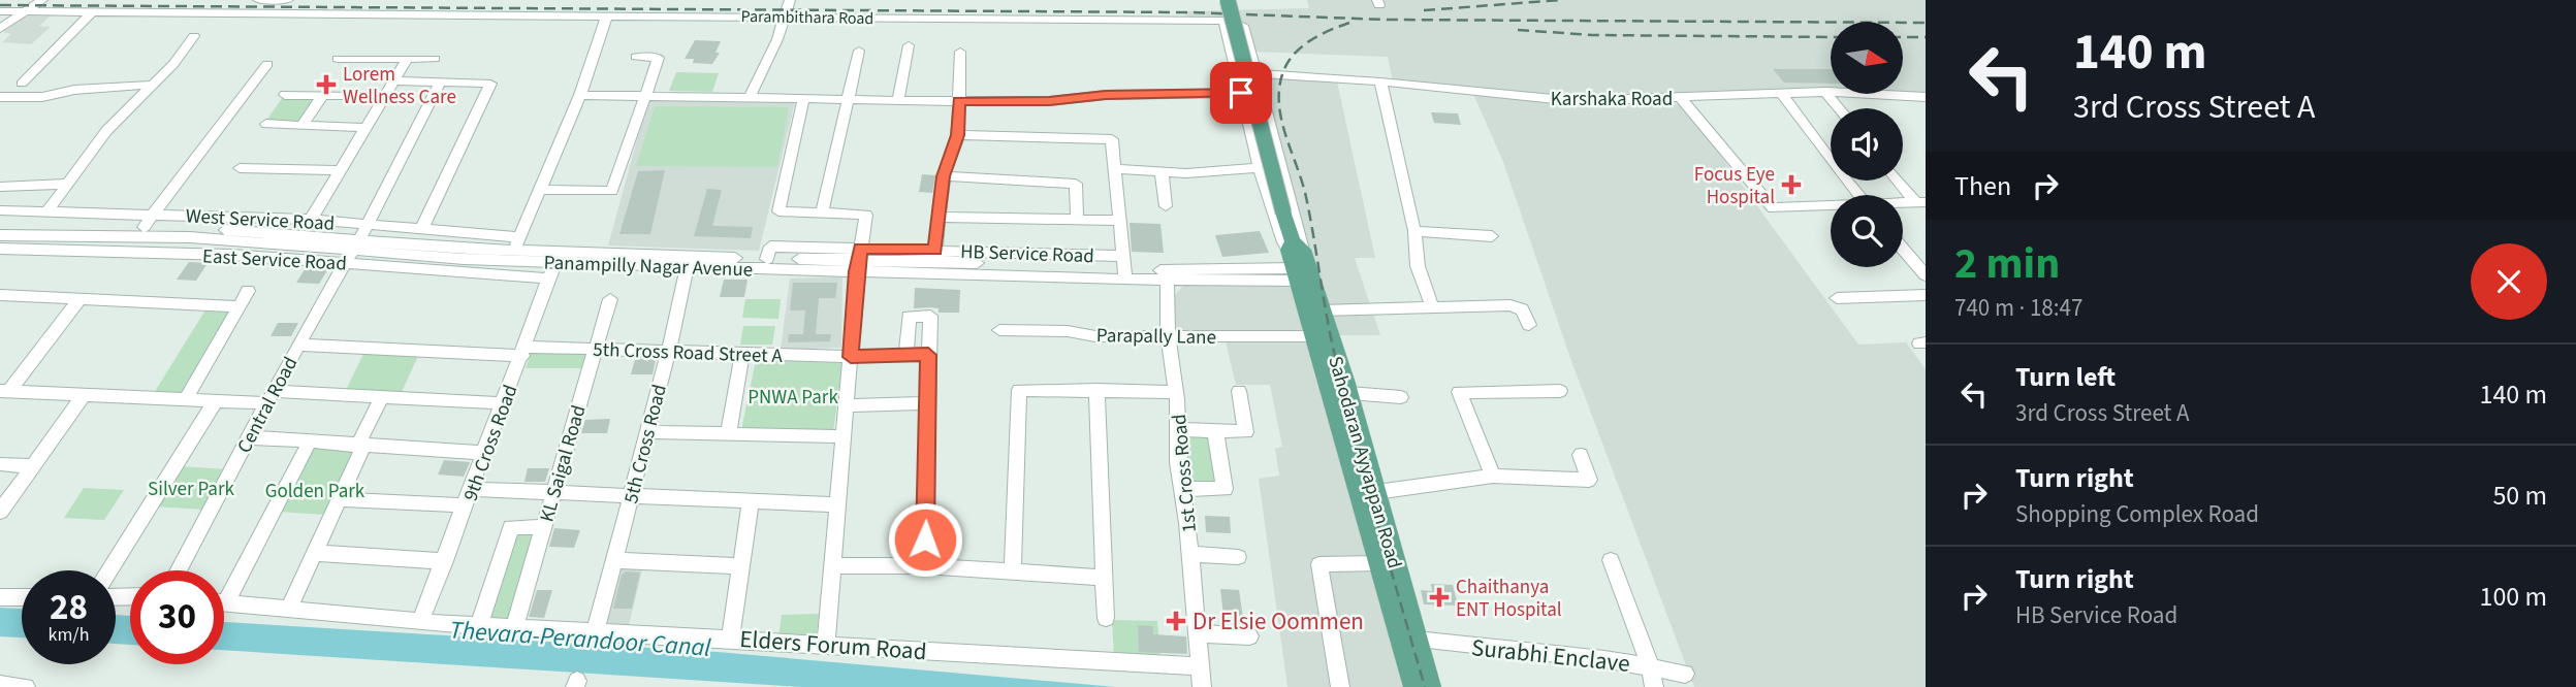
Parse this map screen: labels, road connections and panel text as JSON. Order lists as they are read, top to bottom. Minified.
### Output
{"streets":{"main road":["Sahodaran Ayyappan Road"],"street":["Parambithara Road","Karshaka Road","West Service Road","HB Service Road","East Service Road","Panampilly Nagar Avenue","Parapally Lane","5th Cross Road Street A","Central Road","9th Cross Road","5th Cross Road","KL Saigal Road","1st Cross Road","Elders Forum Road","Surabhi Enclave"]},"crossings":[["West Service Road","Panampilly Nagar Avenue"],["West Service Road","Central Road"],["HB Service Road","Panampilly Nagar Avenue"],["East Service Road","Panampilly Nagar Avenue"],["East Service Road","Central Road"],["East Service Road","9th Cross Road"],["Panampilly Nagar Avenue","Central Road"],["Panampilly Nagar Avenue","9th Cross Road"],["Panampilly Nagar Avenue","5th Cross Road"],["Panampilly Nagar Avenue","Sahodaran Ayyappan Road"],["Panampilly Nagar Avenue","1st Cross Road"],["Parapally Lane","Sahodaran Ayyappan Road"],["Parapally Lane","1st Cross Road"],["5th Cross Road Street A","Central Road"],["5th Cross Road Street A","9th Cross Road"],["5th Cross Road Street A","5th Cross Road"],["5th Cross Road Street A","KL Saigal Road"],["9th Cross Road","Elders Forum Road"],["5th Cross Road","Elders Forum Road"],["Sahodaran Ayyappan Road","Surabhi Enclave"],["KL Saigal Road","Elders Forum Road"],["1st Cross Road","Elders Forum Road"]],"water":["Thevara-Perandoor Canal"],"parks":["PNWA Park","Silver Park","Golden Park"],"places":{"health":["Lorem Wellness Care","Focus Eye Hospital","Chaithanya ENT Hospital","Dr Elsie Oommen"]},"north":"right","page":{"turn":["140 m","3rd Cross Street A"],"then":"Then","heading":["2 min","740 m · 18:47"],"list":[{"name":"Turn left","note":"3rd Cross Street A","value":"140 m"},{"name":"Turn right","note":"Shopping Complex Road","value":"50 m"},{"name":"Turn right","note":"HB Service Road","value":"100 m"}],"speed":"28 km/h","limit":"30"}}
